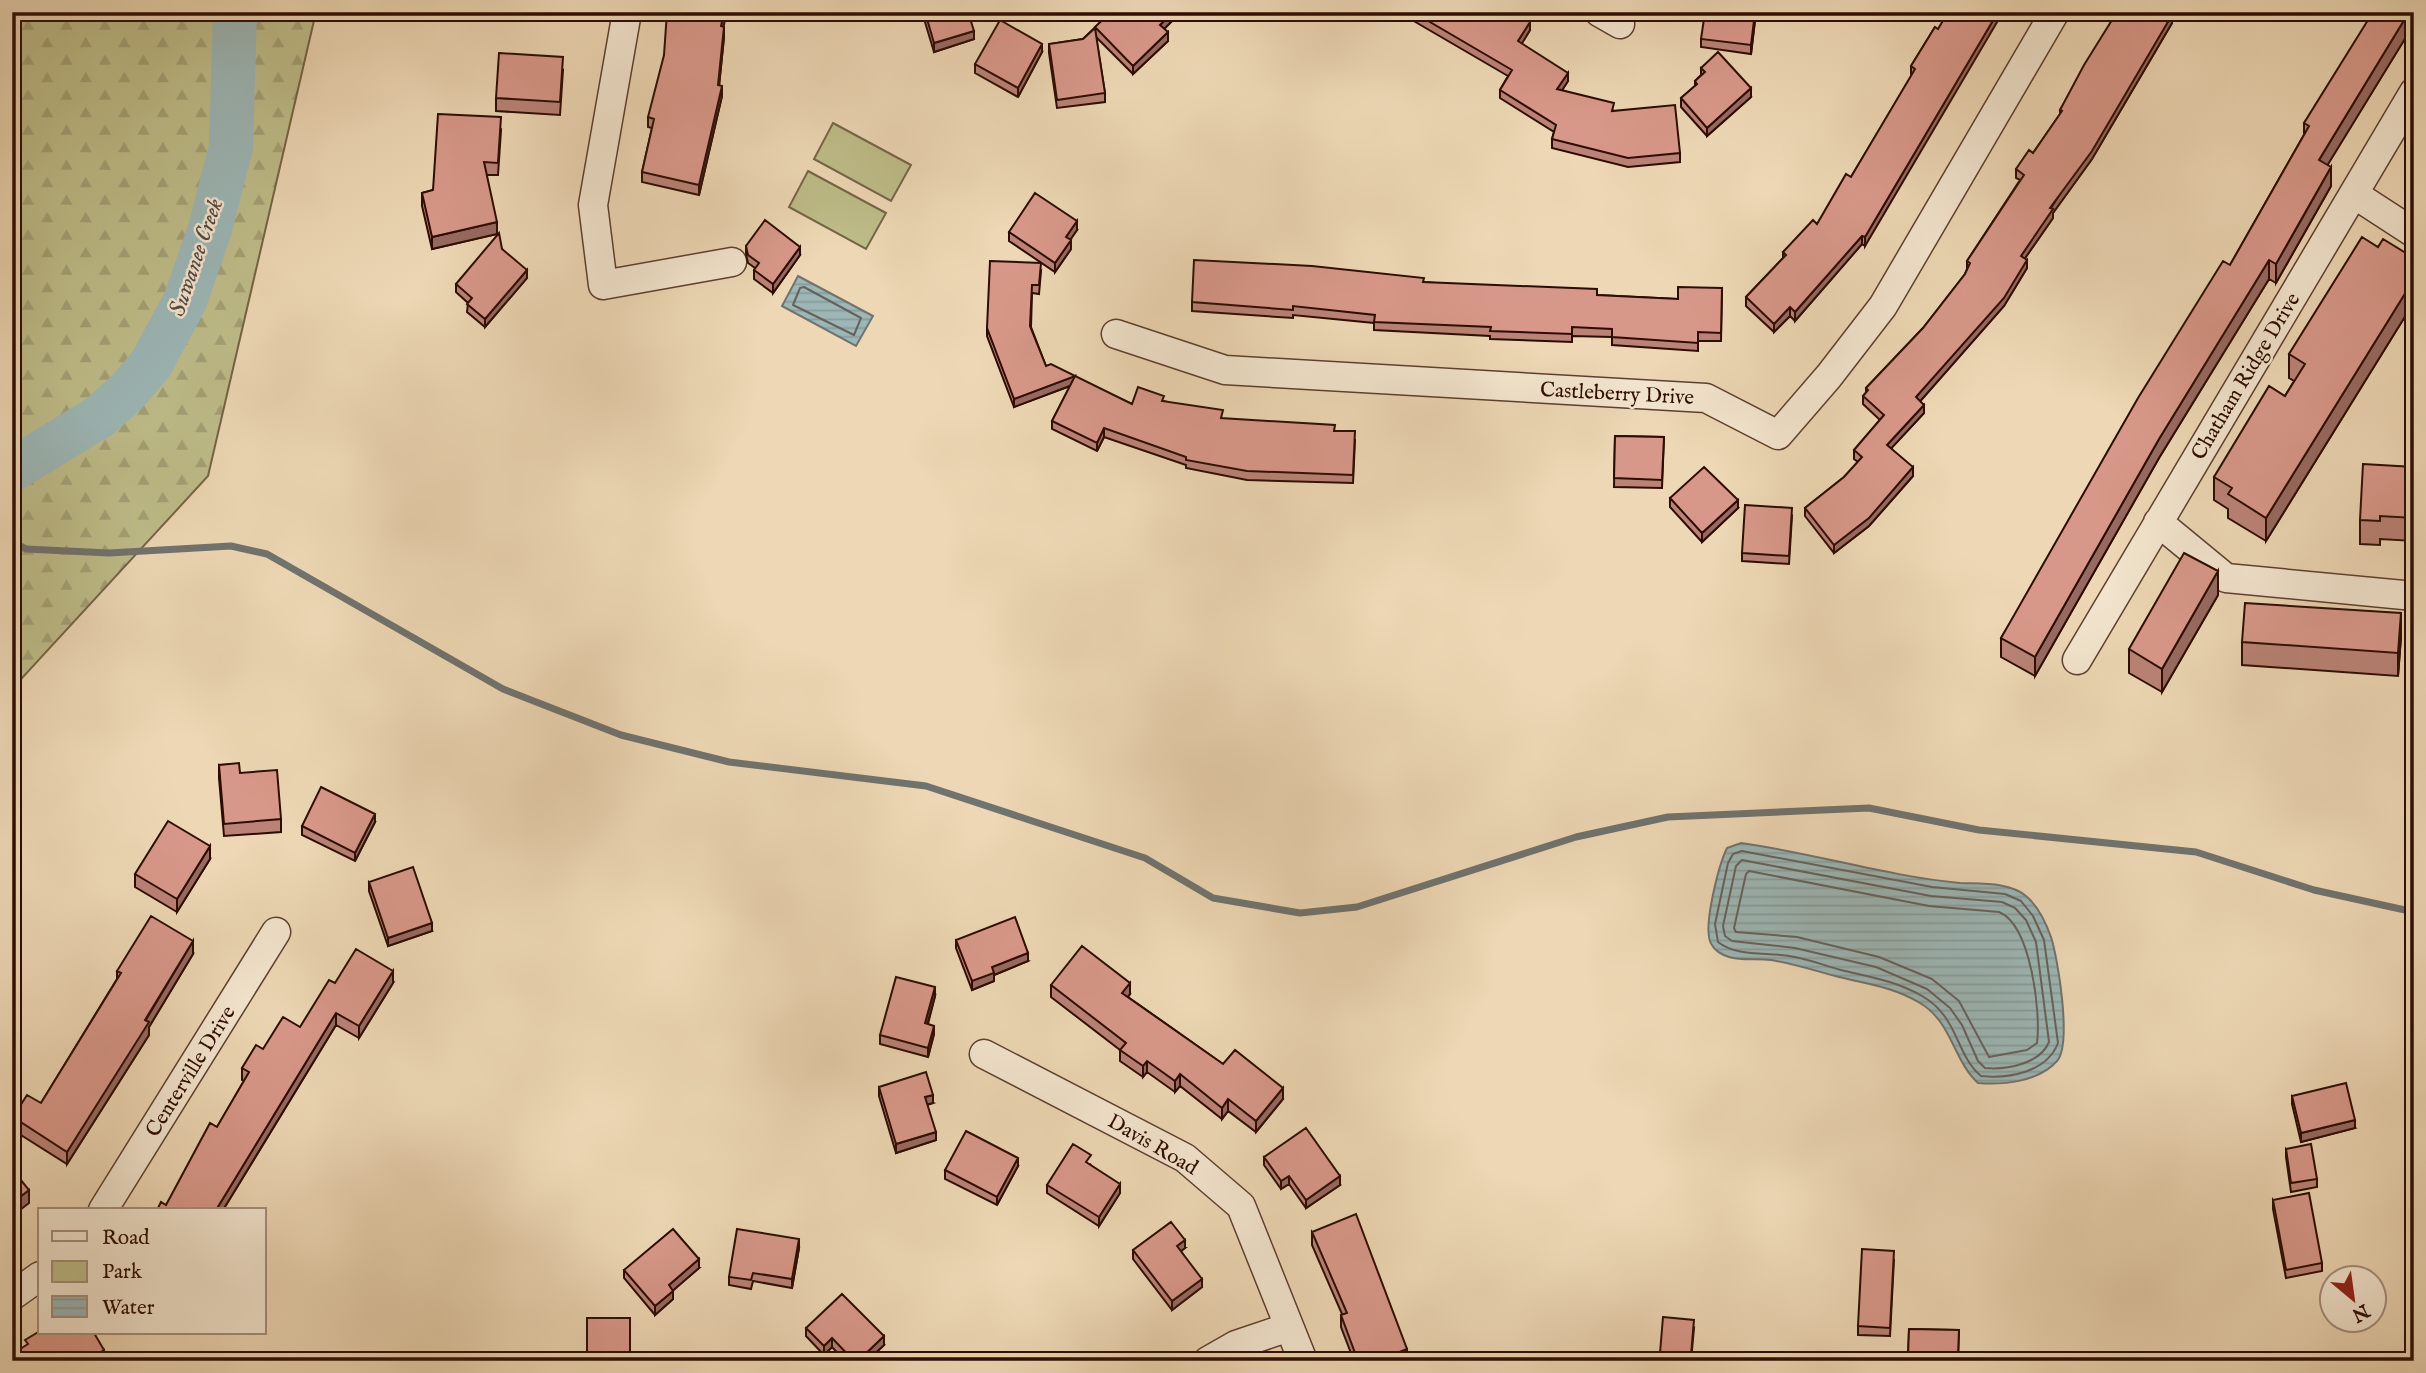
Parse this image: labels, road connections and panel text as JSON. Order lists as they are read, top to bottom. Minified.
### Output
{"streets":{"street":["Chatham Ridge Drive","Castleberry Drive","Centerville Drive","Davis Road"]},"water":["Suwanee Creek"],"legend":["Road","Park","Water"],"north":"bottom right"}
